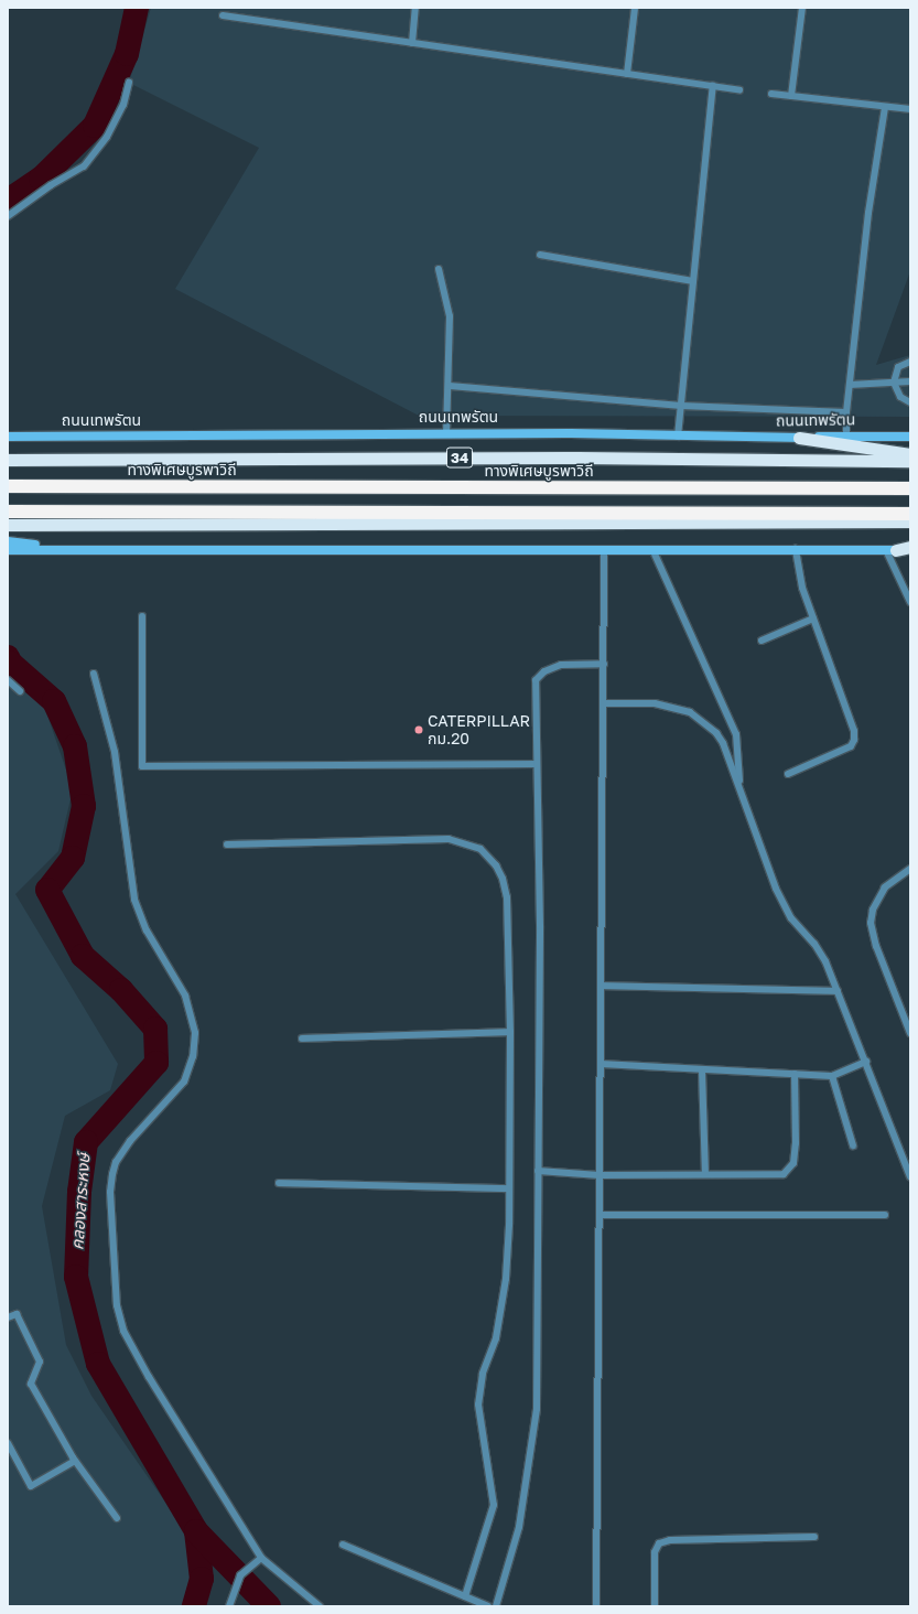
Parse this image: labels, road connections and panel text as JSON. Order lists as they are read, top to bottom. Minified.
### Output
{"streets":{"highway":["34","ทางพิเศษบูรพาวิถี"],"main road":["ถนนเทพรัตน"]},"water":["คลองสาระหงษ์"],"places":["CATERPILLAR กม.20"]}
